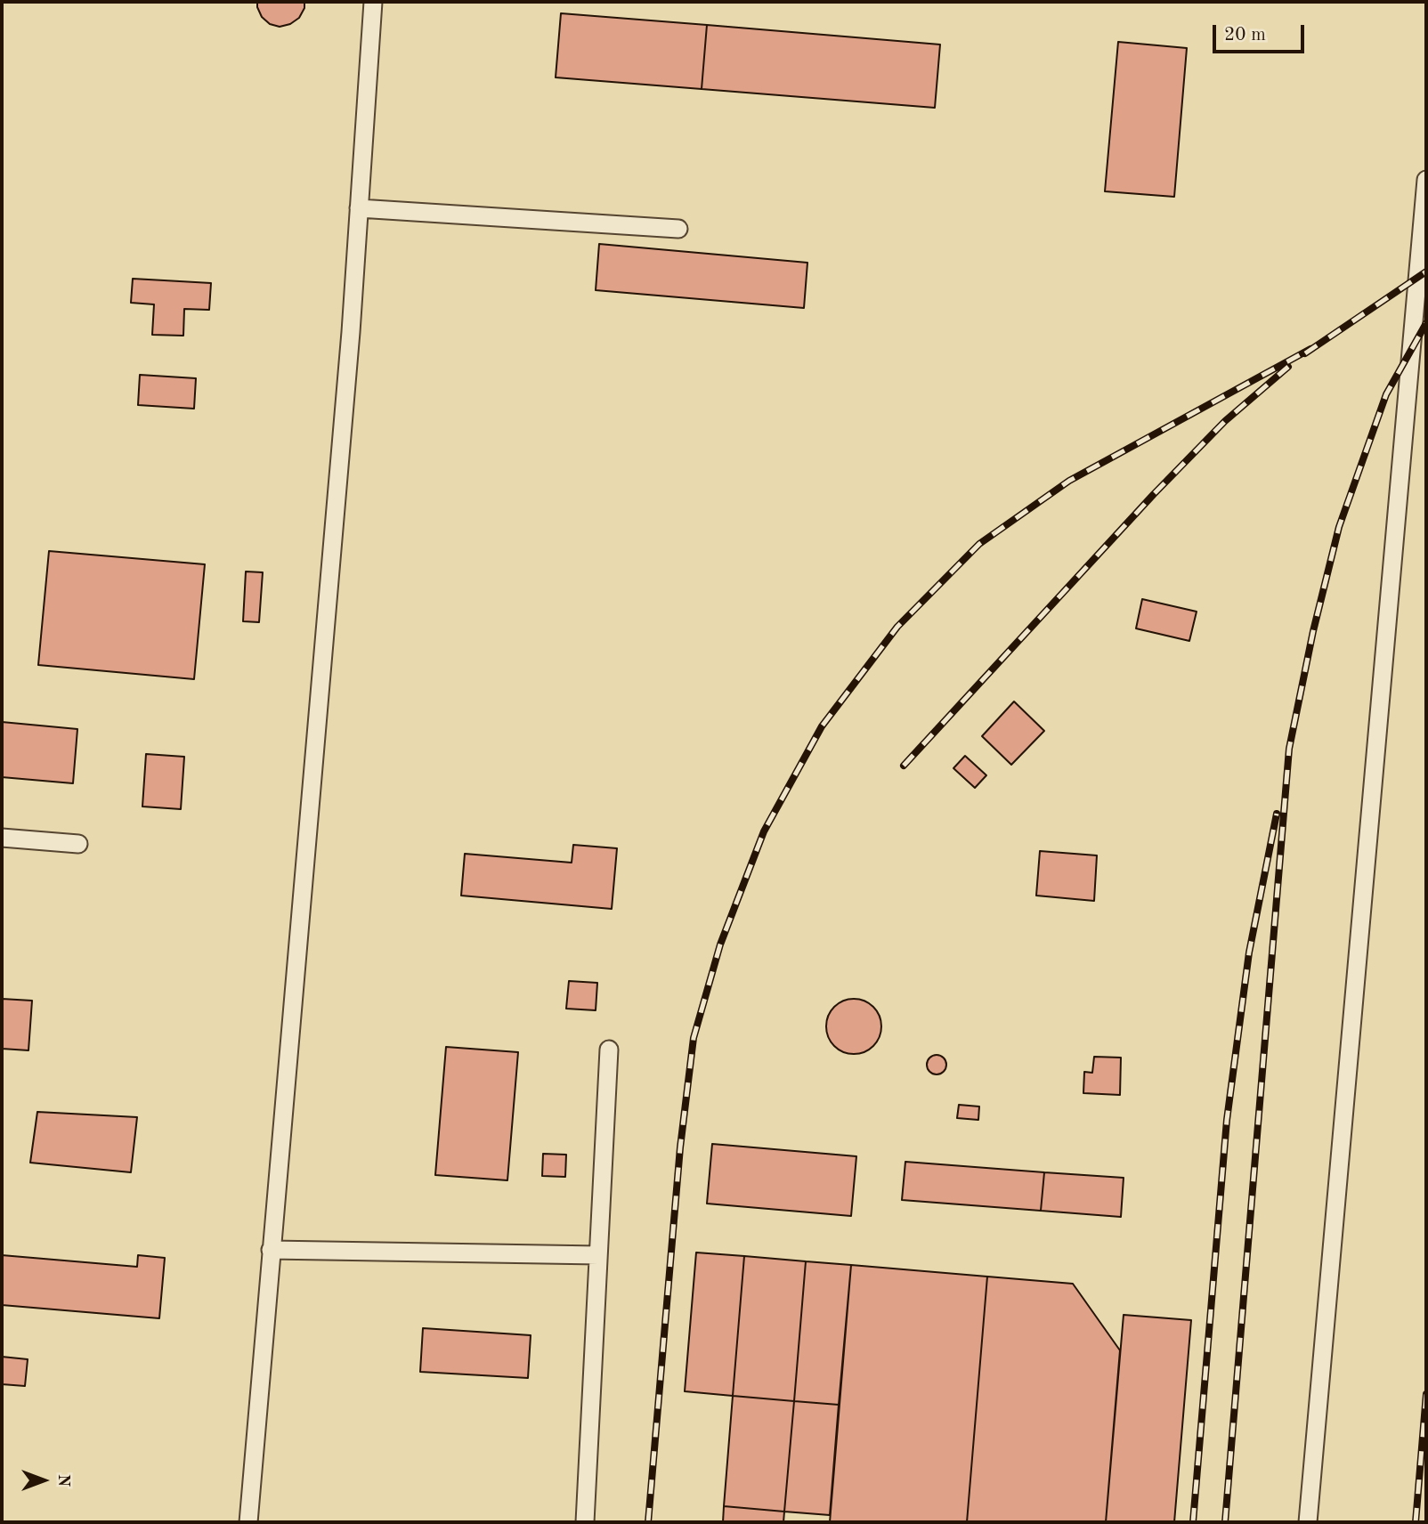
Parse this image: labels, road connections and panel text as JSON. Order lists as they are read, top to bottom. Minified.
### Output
{"scale_bar":"20 m","north":"right"}
